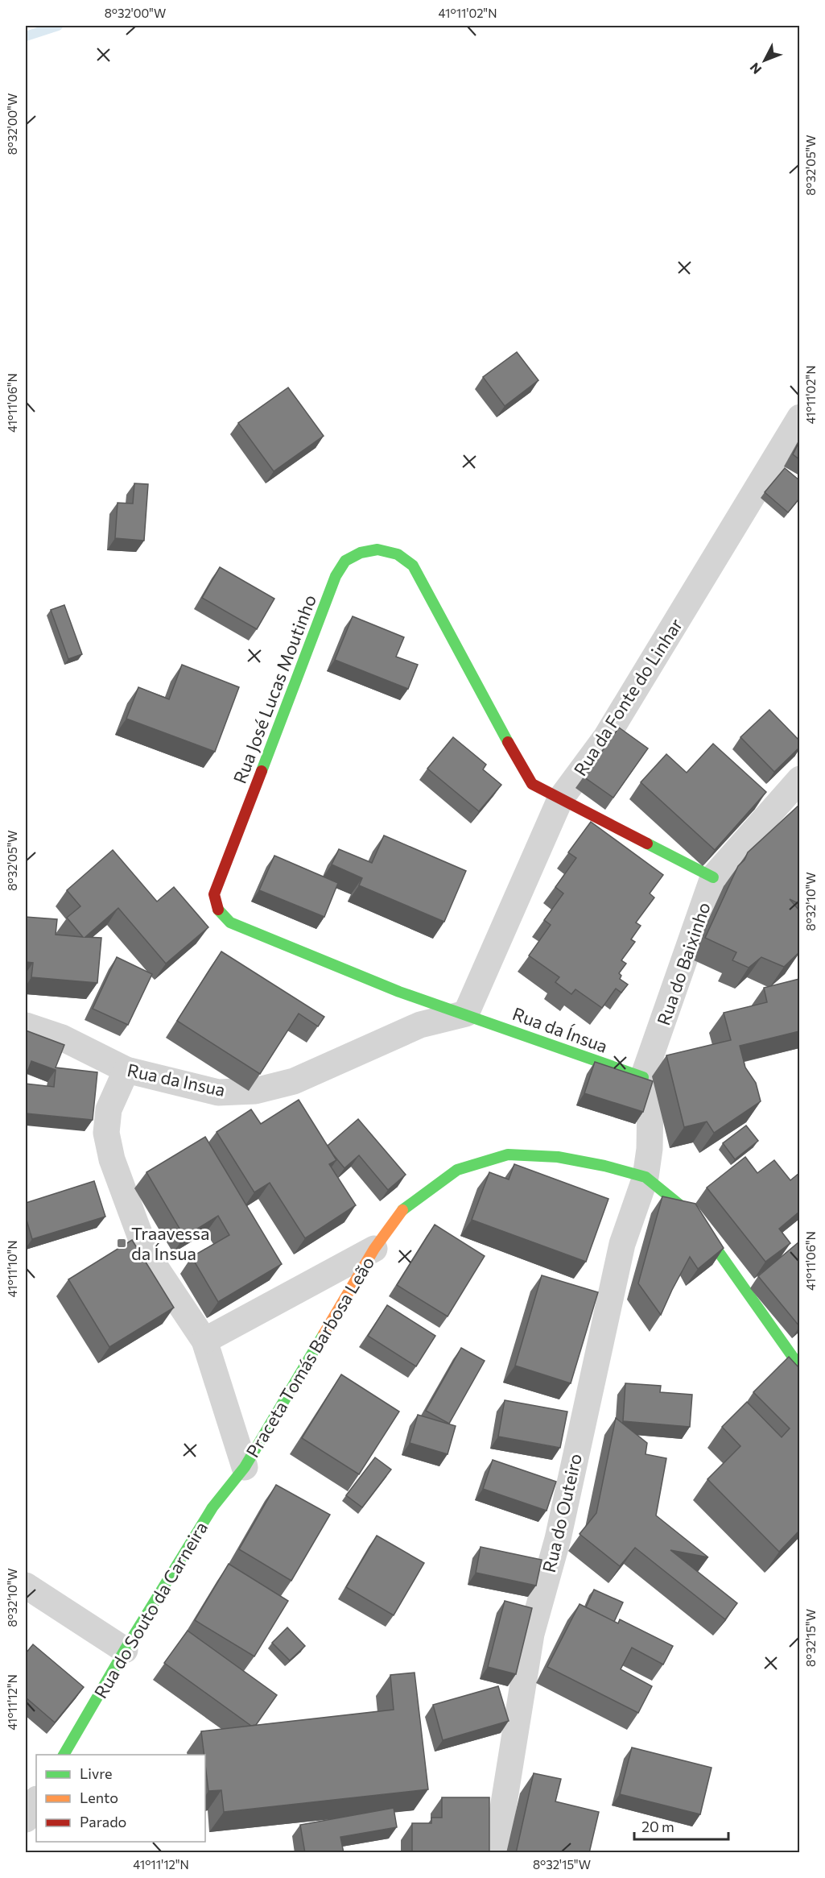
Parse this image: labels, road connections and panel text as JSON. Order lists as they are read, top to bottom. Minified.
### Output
{"streets":{"street":["Rua José Lucas Moutinho","Rua da Fonte do Linhar","Rua do Baixinho","Rua da Ínsua","Rua da Insua","Praceta Tomás Barbosa Leão","Rua do Outeiro","Rua do Souto da Carneira"]},"crossings":[["Rua José Lucas Moutinho","Rua da Fonte do Linhar"],["Rua José Lucas Moutinho","Rua do Baixinho"],["Rua José Lucas Moutinho","Rua da Ínsua"],["Rua José Lucas Moutinho","Rua da Insua"],["Rua da Fonte do Linhar","Rua da Ínsua"],["Rua da Fonte do Linhar","Rua da Insua"],["Rua do Baixinho","Rua da Ínsua"],["Rua da Ínsua","Rua da Insua"],["Praceta Tomás Barbosa Leão","Rua do Souto da Carneira"]],"places":{"transit":["Traavessa da Ínsua"]},"legend":["Livre","Lento","Parado"],"scale_bar":"20 m","north":"bottom left","coordinates":["8°32'00\"W","41°11'02\"N","8°32'05\"W","41°11'06\"N","8°32'10\"W","41°11'10\"N","8°32'15\"W","41°11'12\"N"]}
